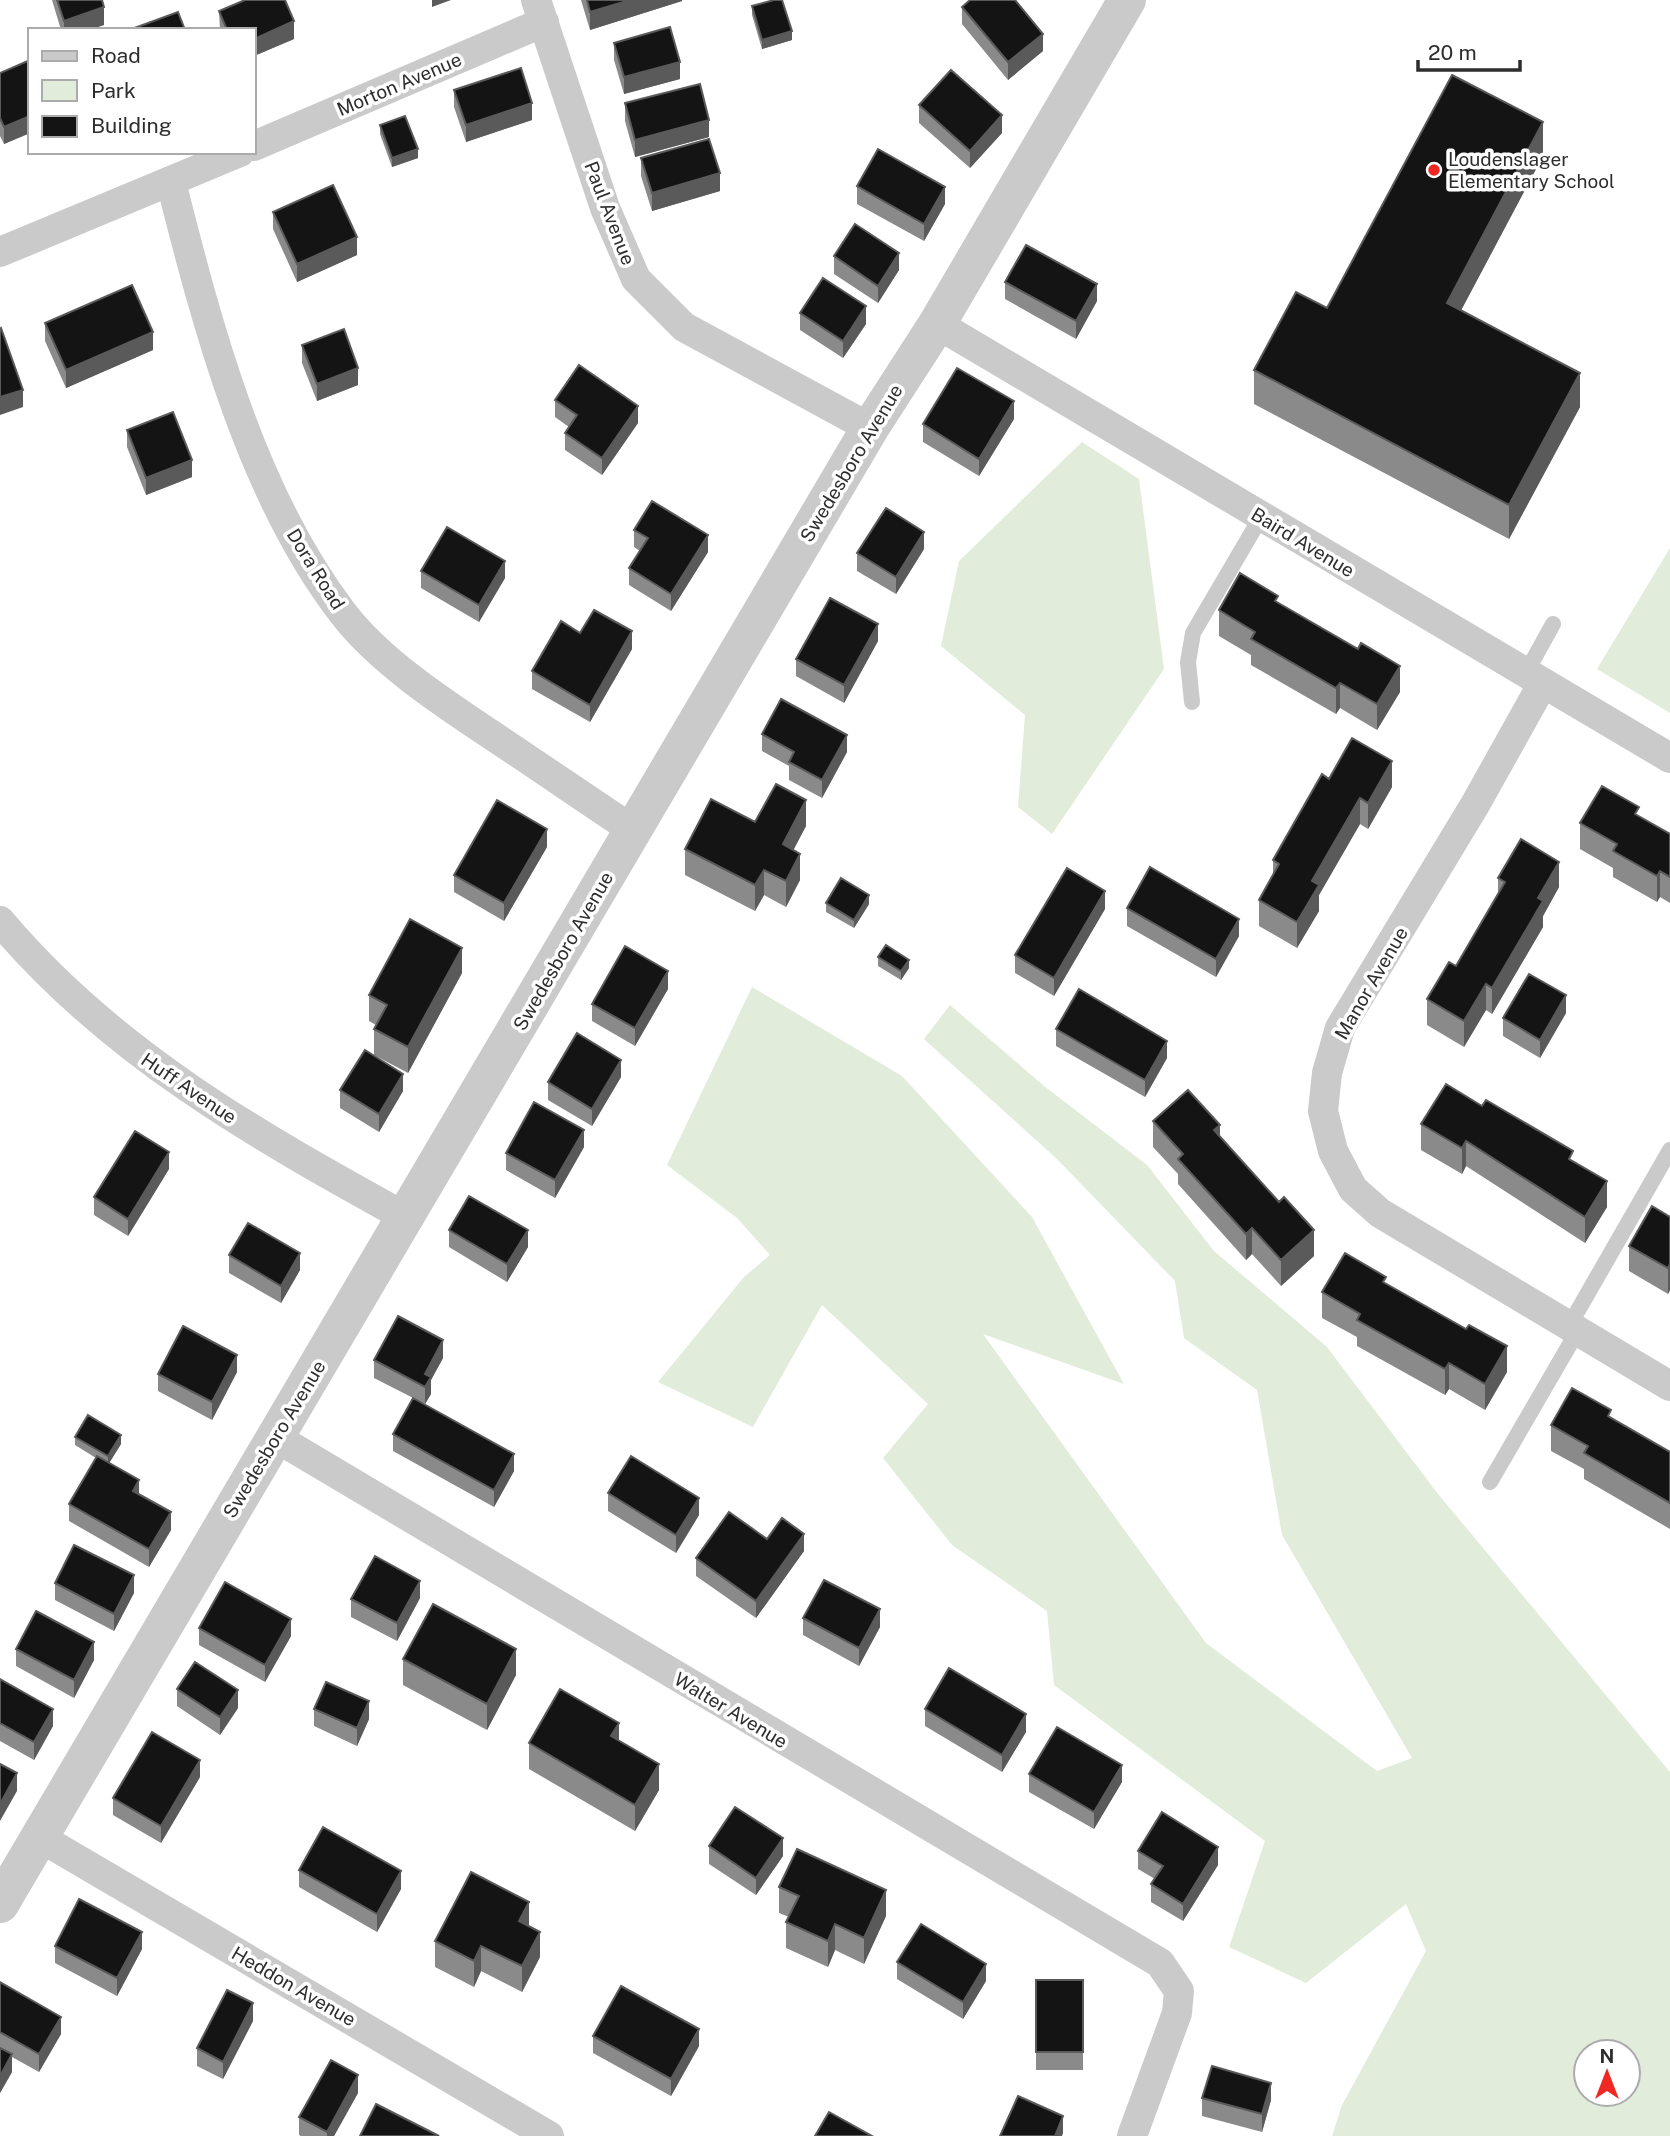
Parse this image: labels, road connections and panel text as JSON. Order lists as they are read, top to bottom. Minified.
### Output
{"streets":{"street":["Morton Avenue","Paul Avenue","Swedesboro Avenue","Baird Avenue","Dora Road","Manor Avenue","Huff Avenue","Walter Avenue","Heddon Avenue"]},"crossings":[["Morton Avenue","Paul Avenue"],["Paul Avenue","Swedesboro Avenue"],["Swedesboro Avenue","Baird Avenue"],["Swedesboro Avenue","Dora Road"],["Swedesboro Avenue","Huff Avenue"],["Swedesboro Avenue","Walter Avenue"],["Swedesboro Avenue","Heddon Avenue"],["Baird Avenue","Manor Avenue"]],"places":["Loudenslager Elementary School"],"legend":["Road","Park","Building"],"scale_bar":"20 m","north":"top"}
